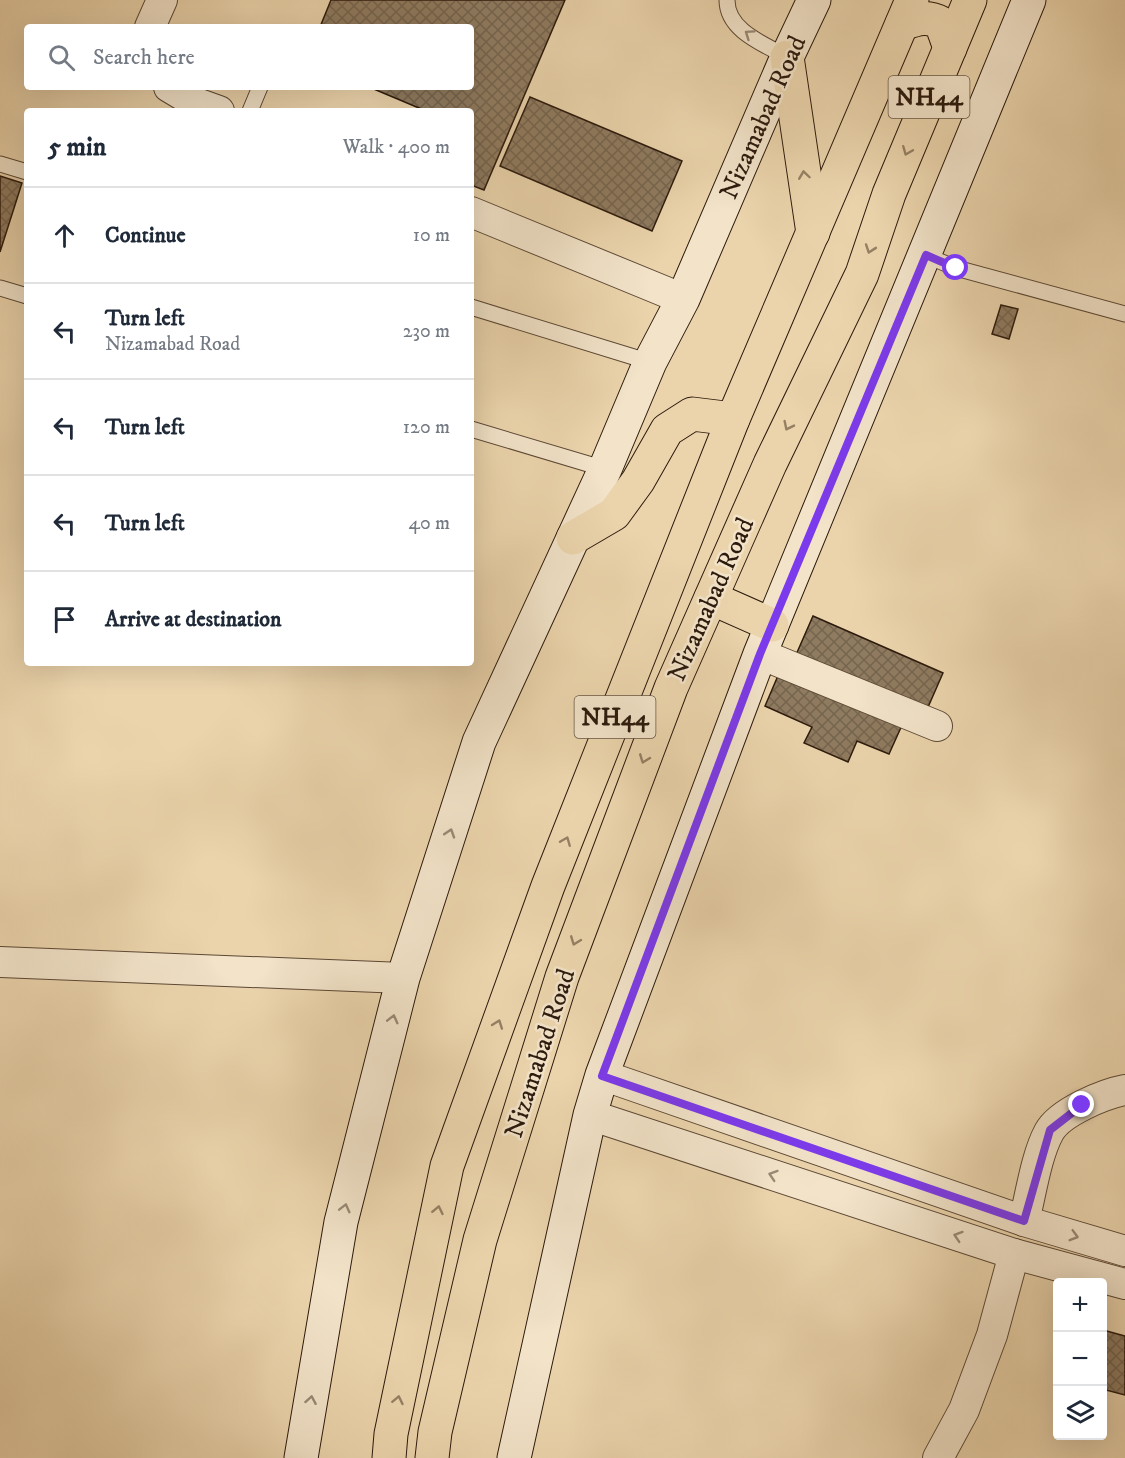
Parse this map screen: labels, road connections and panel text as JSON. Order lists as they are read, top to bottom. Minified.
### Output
{"streets":{"highway":["NH44","Nizamabad Road"]},"page":{"search":"Search here","heading":["5 min","Walk · 400 m"],"list":[["Continue","10 m"],["Turn left","Nizamabad Road","230 m"],["Turn left","120 m"],["Turn left","40 m"],"Arrive at destination"],"map_buttons":["+","−"]}}
